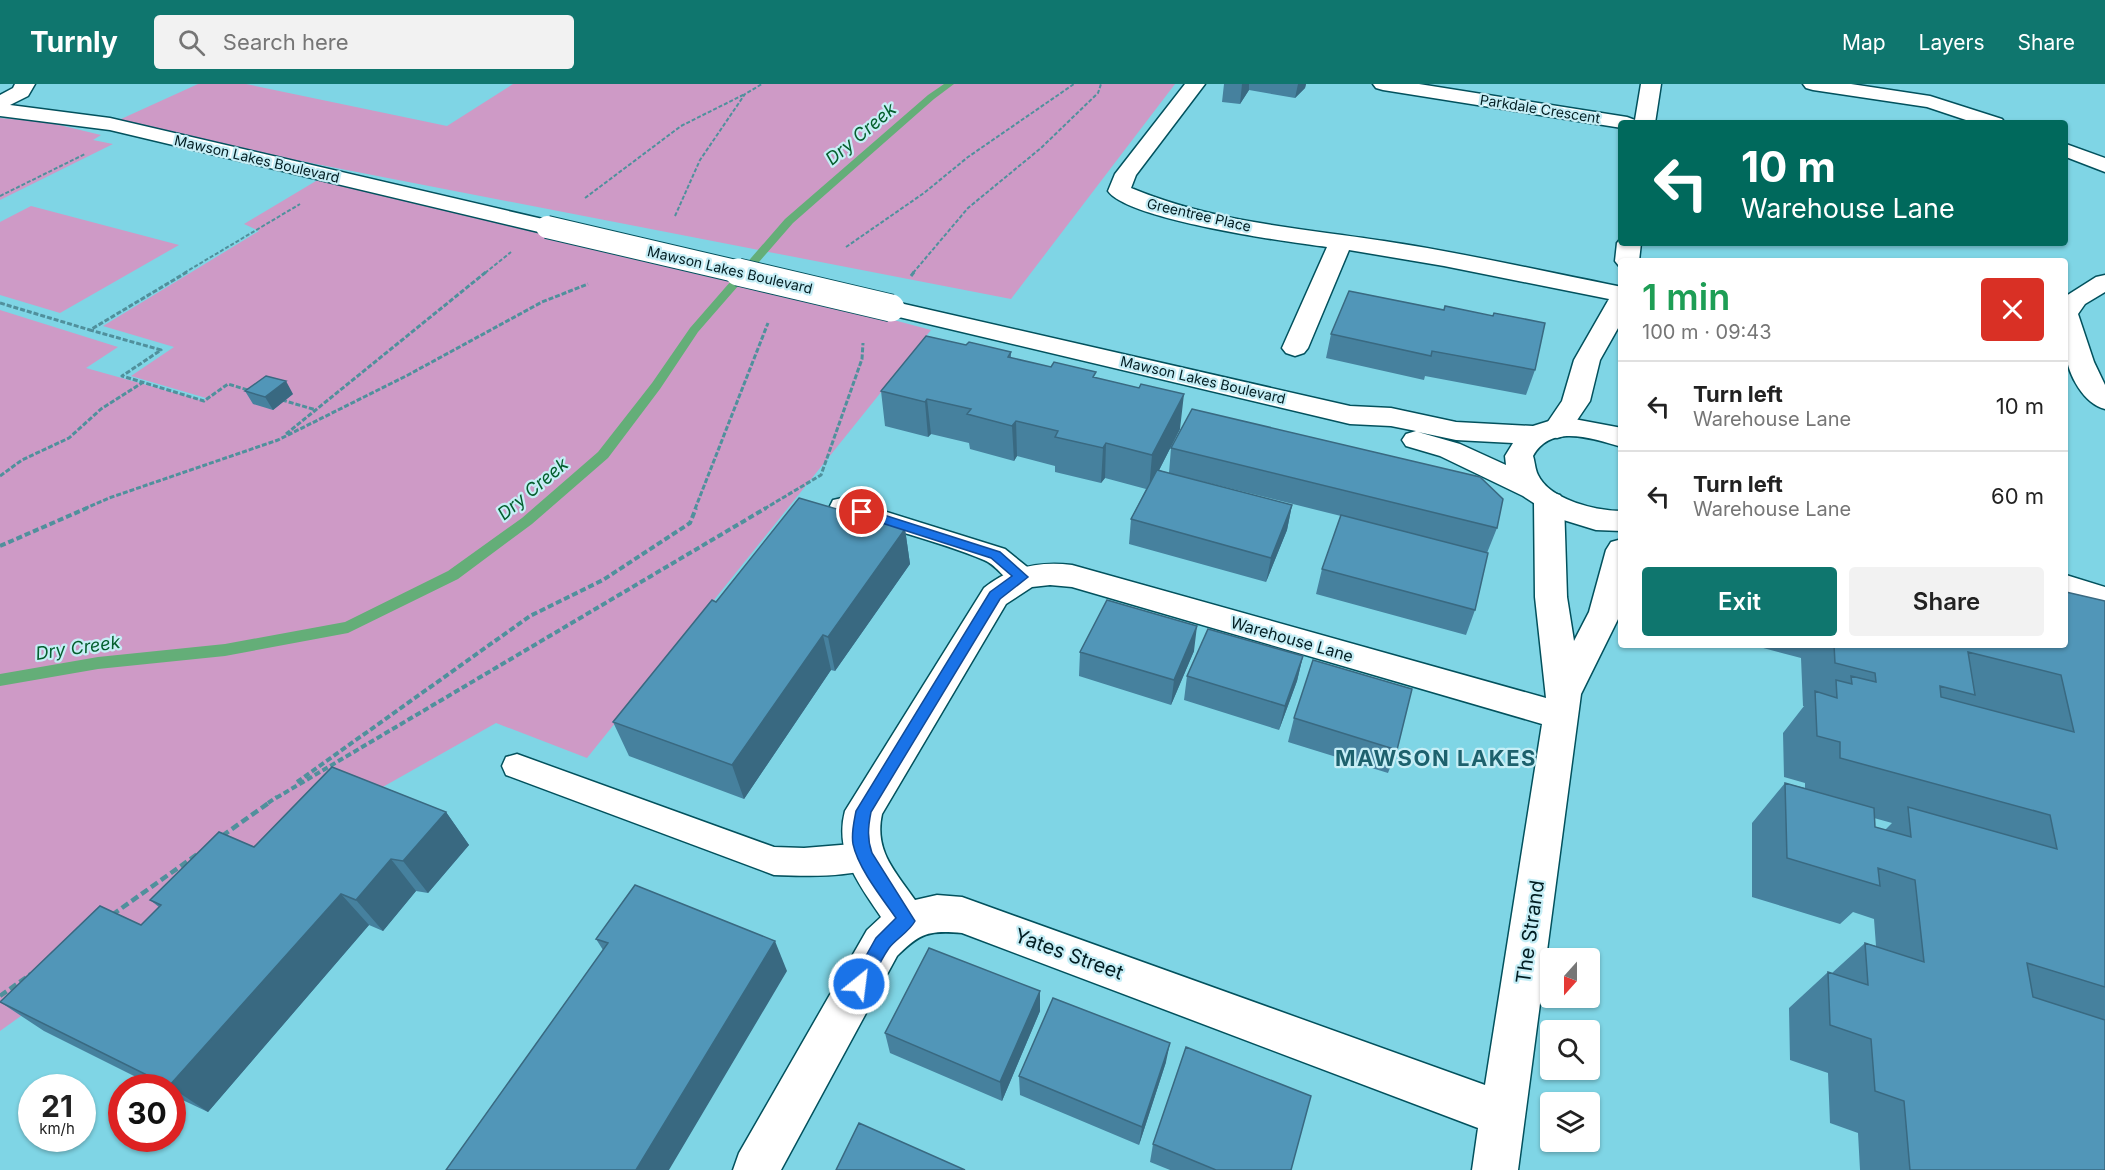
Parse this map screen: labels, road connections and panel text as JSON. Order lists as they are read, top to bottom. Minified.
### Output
{"streets":{"street":["Parkdale Crescent","Mawson Lakes Boulevard","Greentree Place","Warehouse Lane","The Strand","Yates Street"]},"crossings":[["Mawson Lakes Boulevard","The Strand"],["Warehouse Lane","The Strand"],["Warehouse Lane","Yates Street"],["The Strand","Yates Street"]],"districts":["MAWSON LAKES"],"water":["Dry Creek"],"north":"bottom","page":{"header":"Turnly","search":"Search here","nav":["Map","Layers","Share"],"turn":["10 m","Warehouse Lane"],"heading":["1 min","100 m · 09:43"],"list":[{"name":"Turn left","note":"Warehouse Lane","value":"10 m"},{"name":"Turn left","note":"Warehouse Lane","value":"60 m"}],"buttons":["Exit","Share"],"speed":"21 km/h","limit":"30"}}
